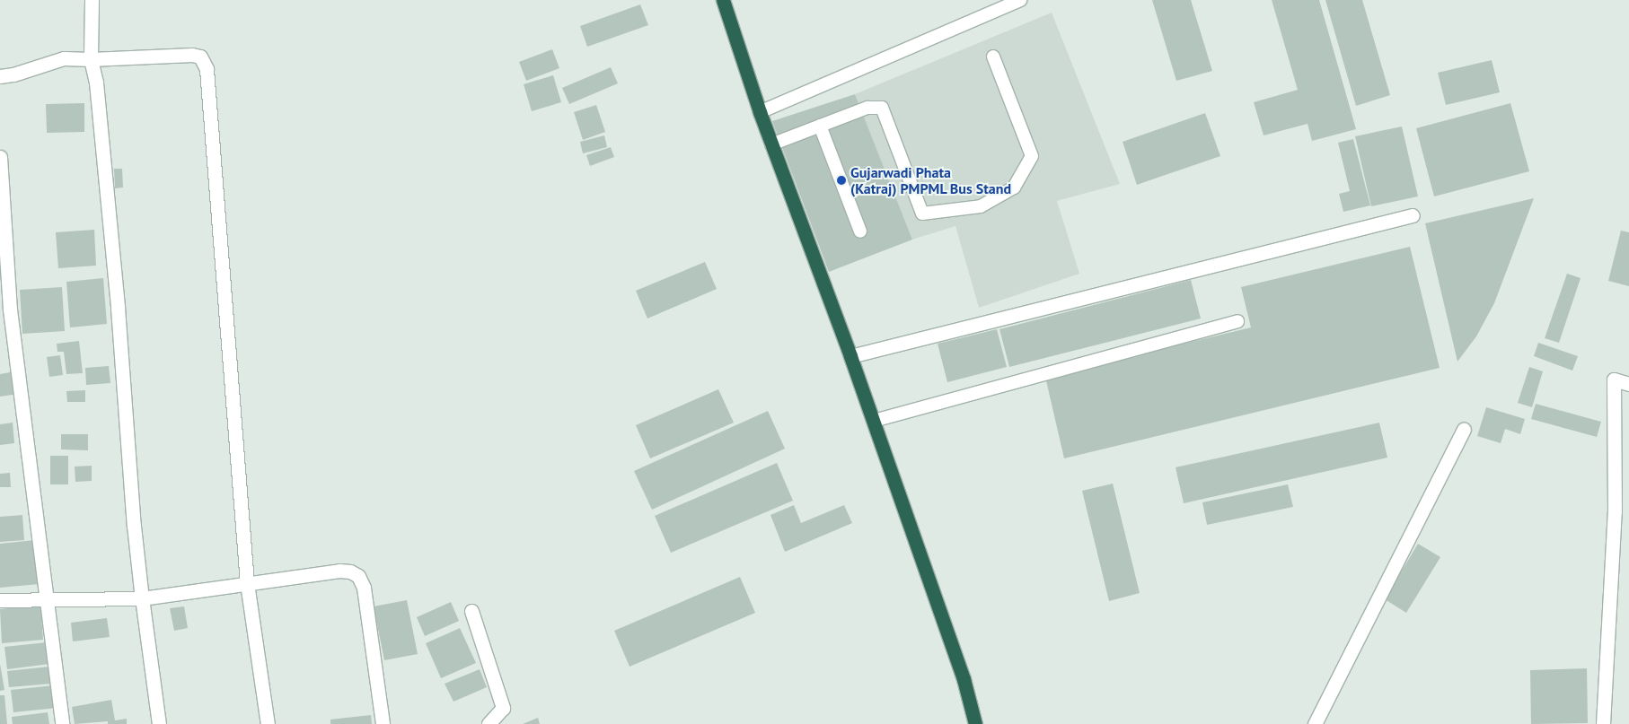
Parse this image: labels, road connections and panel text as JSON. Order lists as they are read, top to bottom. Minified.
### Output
{"places":["Gujarwadi Phata (Katraj) PMPML Bus Stand"]}
